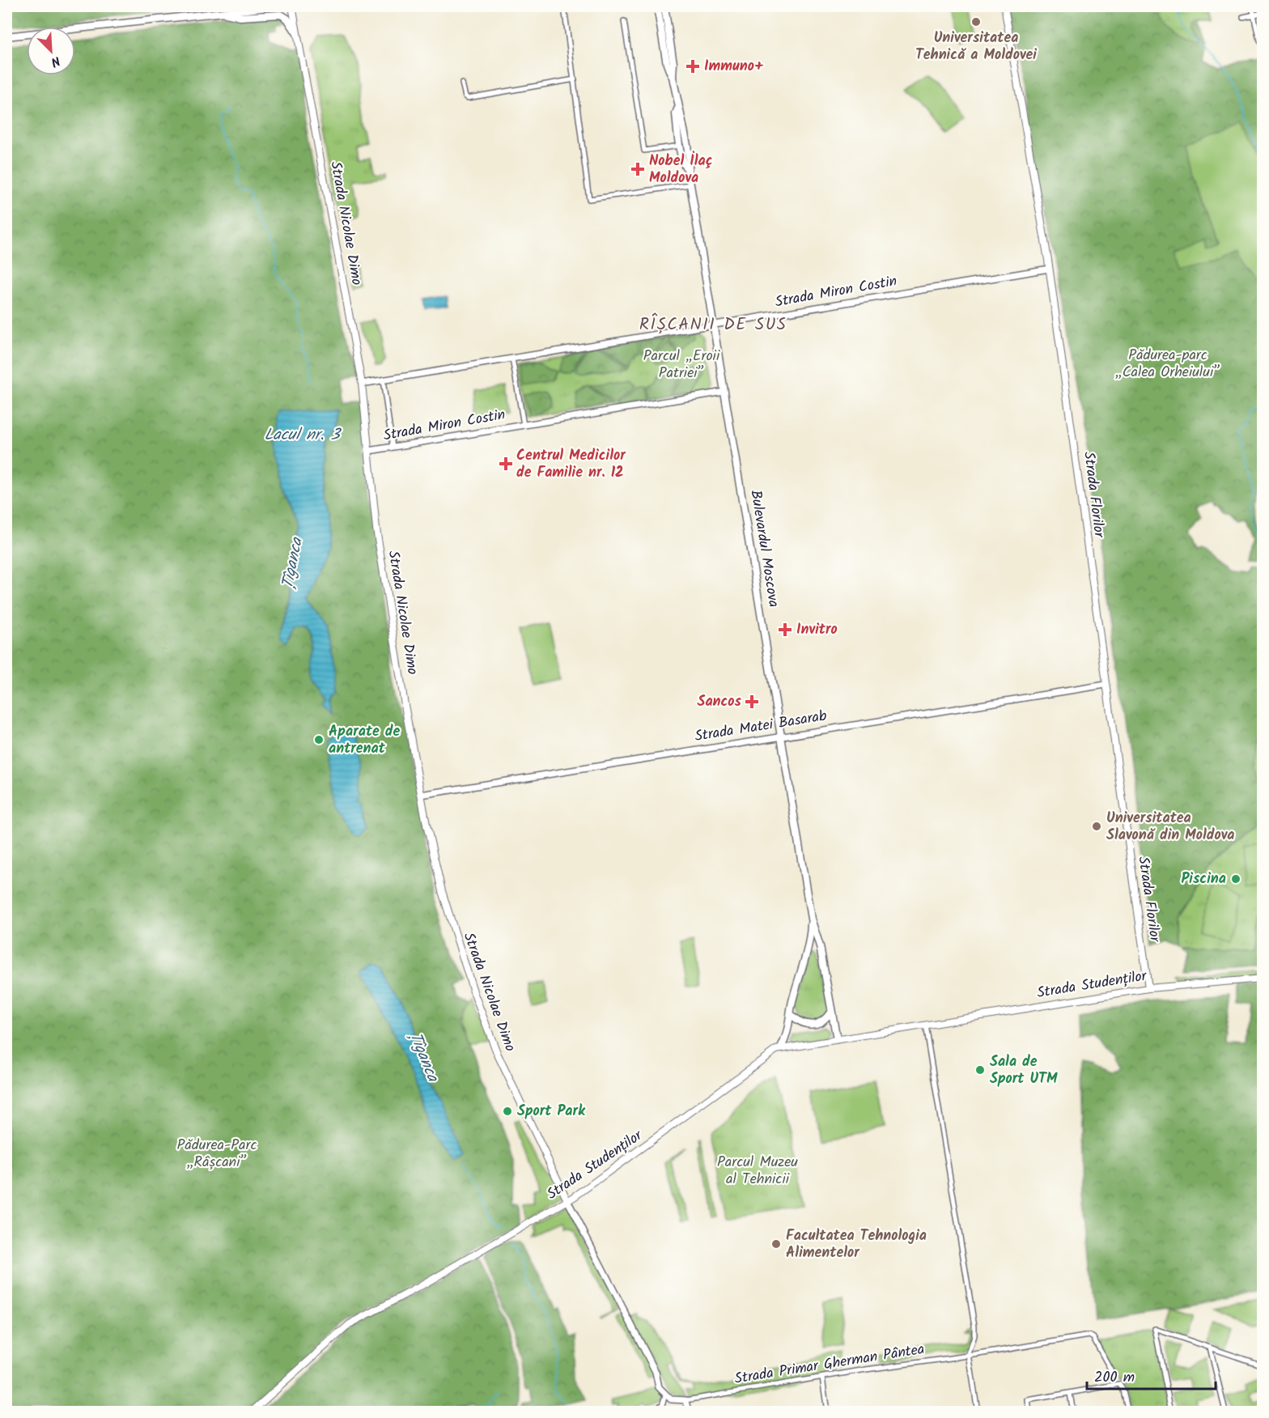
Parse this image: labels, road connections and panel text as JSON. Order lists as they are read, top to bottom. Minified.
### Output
{"streets":{"main road":["Strada Nicolae Dimo","Strada Florilor","Bulevardul Moscova","Strada Studenților"],"street":["Strada Miron Costin","Strada Matei Basarab","Strada Primar Gherman Pântea"]},"crossings":[["Strada Nicolae Dimo","Strada Miron Costin"],["Strada Nicolae Dimo","Strada Matei Basarab"],["Strada Nicolae Dimo","Strada Studenților"],["Strada Miron Costin","Strada Florilor"],["Strada Miron Costin","Bulevardul Moscova"],["Strada Florilor","Strada Matei Basarab"],["Strada Florilor","Strada Studenților"],["Bulevardul Moscova","Strada Matei Basarab"],["Bulevardul Moscova","Strada Studenților"]],"districts":["RÎȘCANII DE SUS"],"water":["Lacul nr. 3","Țîganca"],"parks":["Pădurea-parc „Calea Orheiului”","Parcul „Eroii Patriei”","Pădurea-Parc „Râșcani”","Parcul Muzeu al Tehnicii"],"places":{"other":["Universitatea Tehnică a Moldovei","Aparate de antrenat","Universitatea Slavonă din Moldova","Piscina","Sala de Sport UTM","Sport Park","Facultatea Tehnologia Alimentelor"],"health":["Immuno+","Nobel İlaç Moldova","Centrul Medicilor de Familie nr. 12","Invitro","Sancos"]},"scale_bar":"200 m","north":"bottom right"}
